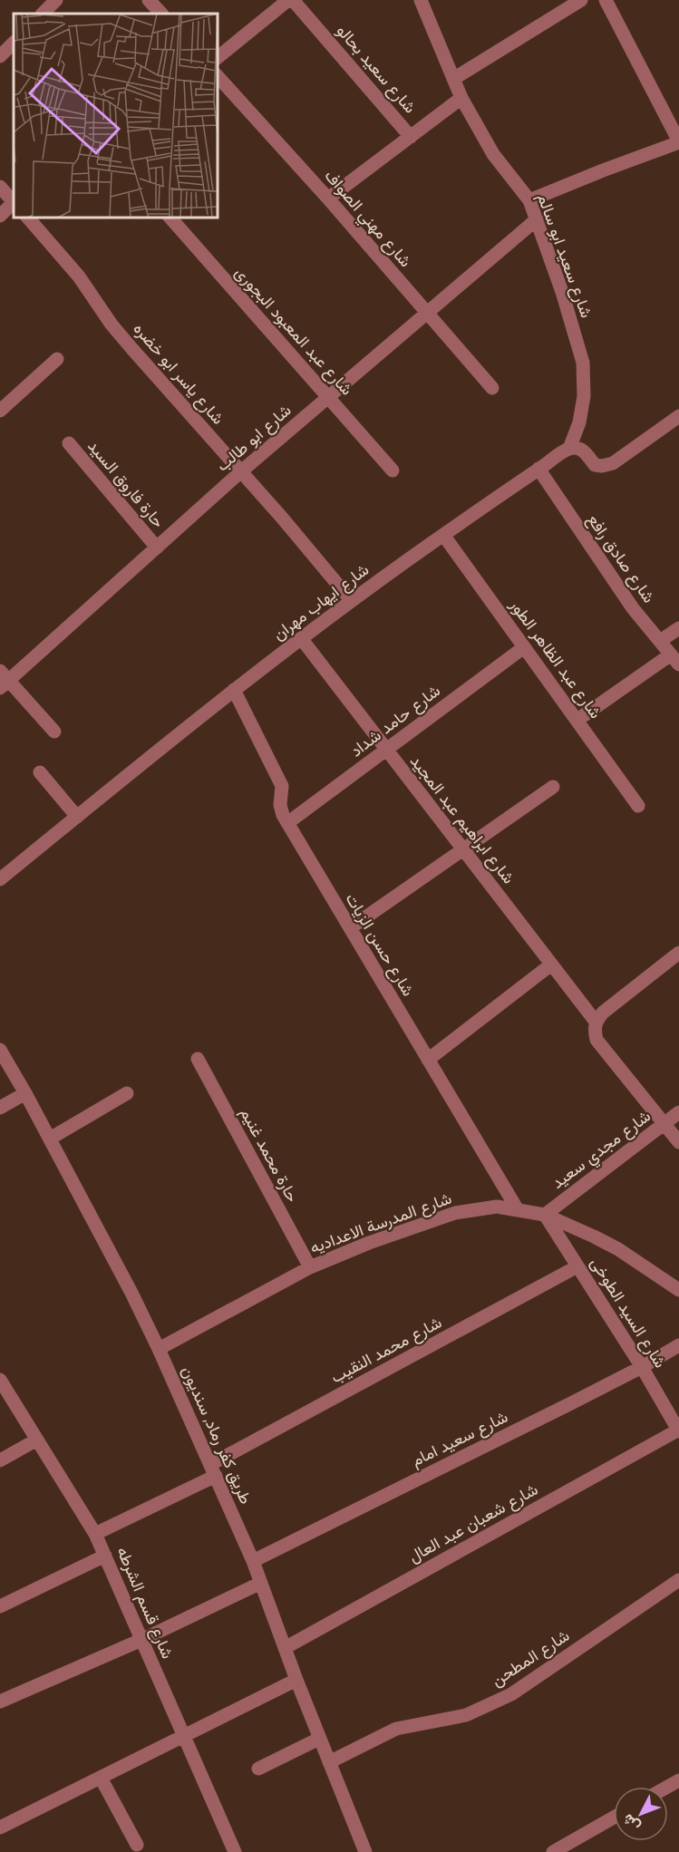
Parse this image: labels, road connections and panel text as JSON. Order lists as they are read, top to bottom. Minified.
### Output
{"streets":{"street":["شارع سعيد بحالو","شارع مهني الصواف","شارع سعيد ابو سالم","شارع عبد المعبود البجورى","شارع ياسر ابو خضره","شارع ابو طالب","حارة فاروق السيد","شارع صادق رافع","شارع ايهاب مهران","شارع عبد الظاهر الطور","شارع حامد شداد","شارع ابراهيم عبد المجيد","شارع حسن الزيات","شارع مجدي سعيد","حارة محمد غنيم","شارع المدرسة الاعداديه","شارع السيد الطوخى","شارع محمد النقيب","طريق كفر رماد, سنديون","شارع سعيد امام","شارع شعبان عبد العال","شارع قسم الشرطه","شارع المطحن"]},"crossings":[["شارع مهني الصواف","شارع ابو طالب"],["شارع سعيد ابو سالم","شارع ابو طالب"],["شارع سعيد ابو سالم","شارع ايهاب مهران"],["شارع عبد المعبود البجورى","شارع ابو طالب"],["شارع ياسر ابو خضره","شارع ابو طالب"],["شارع ياسر ابو خضره","شارع ايهاب مهران"],["شارع ابو طالب","حارة فاروق السيد"],["شارع صادق رافع","شارع ايهاب مهران"],["شارع ايهاب مهران","شارع عبد الظاهر الطور"],["شارع ايهاب مهران","شارع ابراهيم عبد المجيد"],["شارع ايهاب مهران","شارع حسن الزيات"],["شارع عبد الظاهر الطور","شارع حامد شداد"],["شارع حامد شداد","شارع ابراهيم عبد المجيد"],["شارع حامد شداد","شارع حسن الزيات"],["شارع حسن الزيات","شارع المدرسة الاعداديه"],["شارع مجدي سعيد","شارع المدرسة الاعداديه"],["شارع مجدي سعيد","شارع السيد الطوخى"],["حارة محمد غنيم","شارع المدرسة الاعداديه"],["شارع المدرسة الاعداديه","شارع السيد الطوخى"],["شارع المدرسة الاعداديه","طريق كفر رماد, سنديون"],["شارع السيد الطوخى","شارع محمد النقيب"],["شارع السيد الطوخى","شارع سعيد امام"],["شارع السيد الطوخى","شارع شعبان عبد العال"],["شارع محمد النقيب","طريق كفر رماد, سنديون"],["شارع محمد النقيب","شارع قسم الشرطه"],["طريق كفر رماد, سنديون","شارع سعيد امام"],["طريق كفر رماد, سنديون","شارع شعبان عبد العال"],["طريق كفر رماد, سنديون","شارع المطحن"]],"north":"bottom left"}
